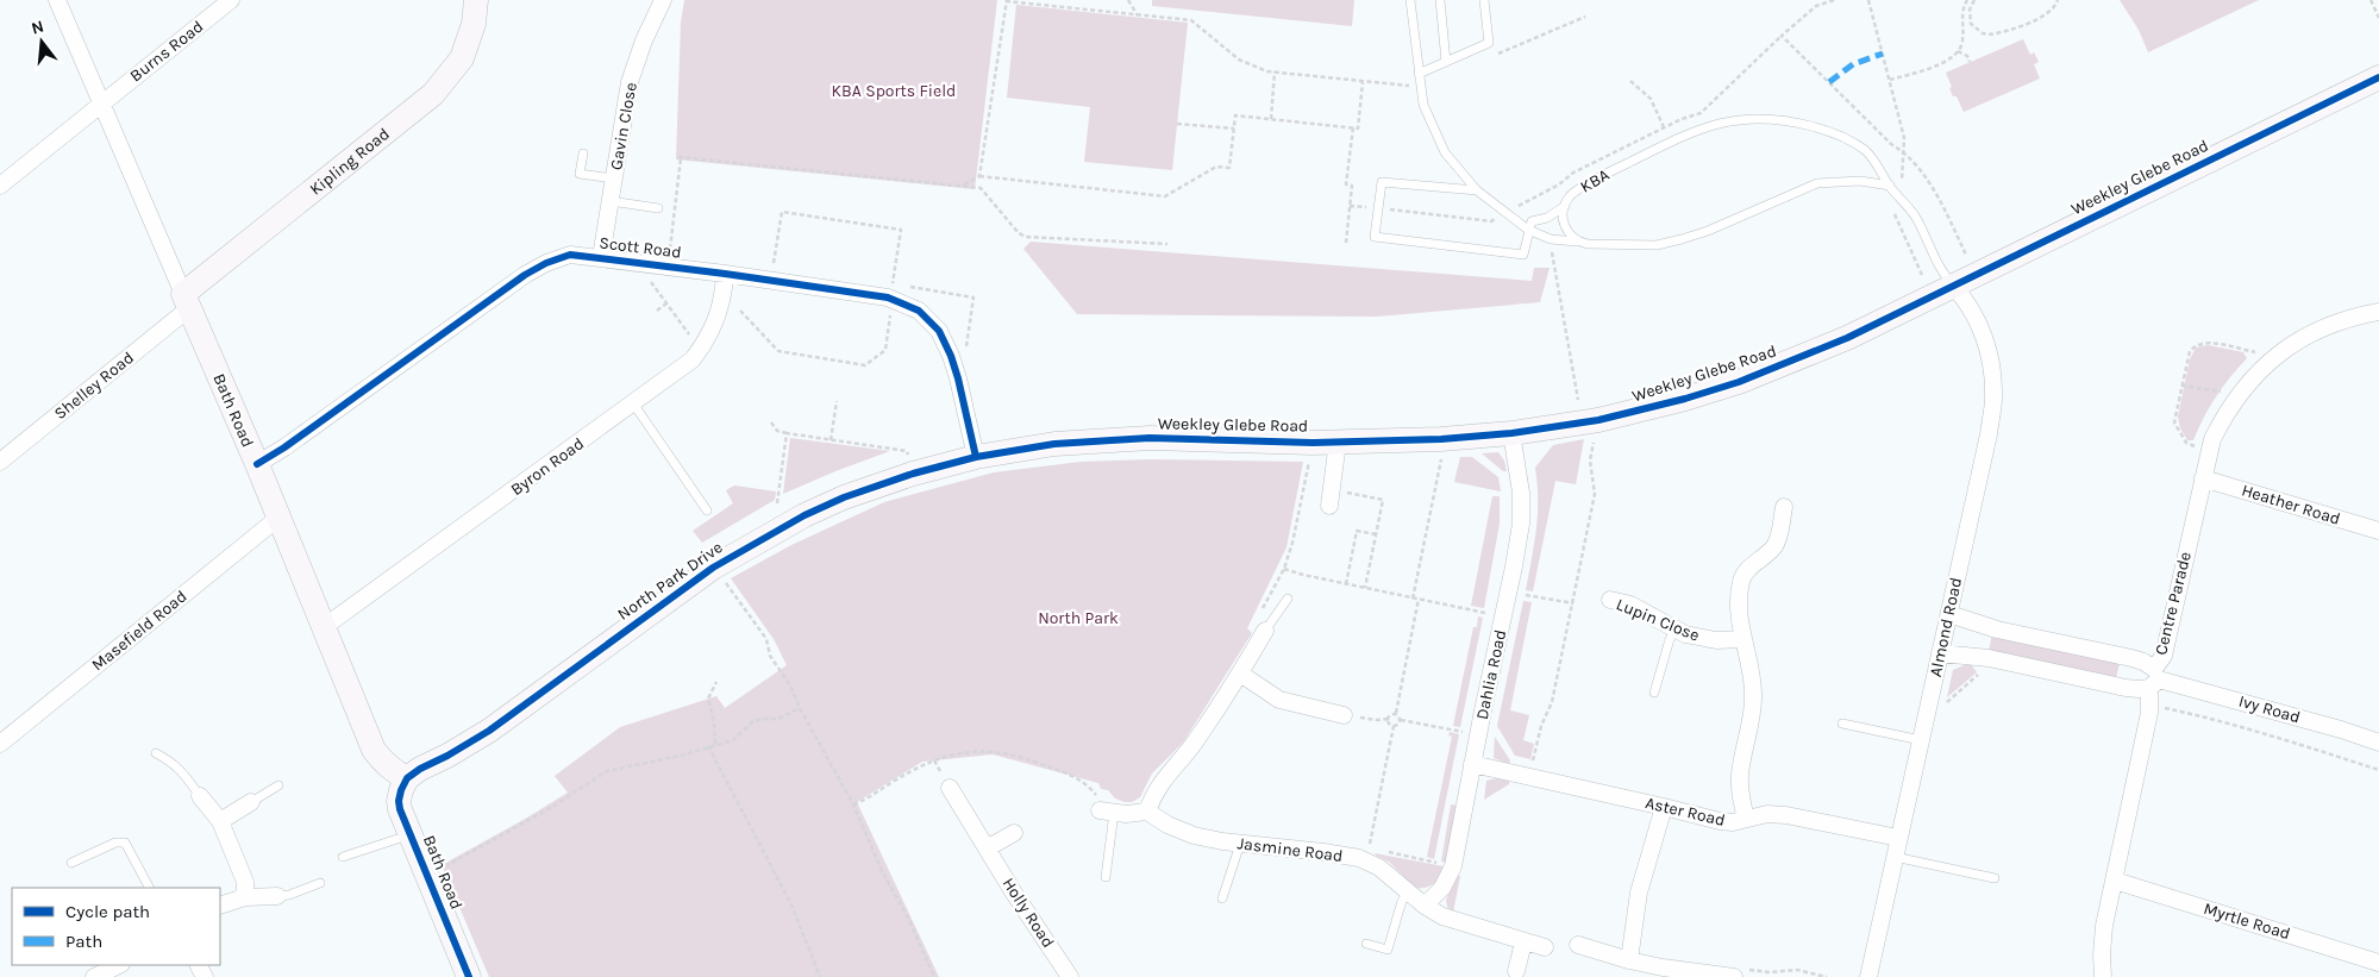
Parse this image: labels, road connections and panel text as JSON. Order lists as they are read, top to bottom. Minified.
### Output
{"streets":{"street":["Burns Road","Gavin Close","Kipling Road","Weekley Glebe Road","Scott Road","Shelley Road","Bath Road","Byron Road","Heather Road","North Park Drive","Centre Parade","Lupin Close","Almond Road","Masefield Road","Dahlia Road","Ivy Road","Aster Road","Jasmine Road","Holly Road","Myrtle Road"],"lane":["KBA"]},"crossings":[["Burns Road","Bath Road"],["Gavin Close","Scott Road"],["Kipling Road","Shelley Road"],["Kipling Road","Bath Road"],["Weekley Glebe Road","KBA"],["Weekley Glebe Road","Scott Road"],["Weekley Glebe Road","North Park Drive"],["Weekley Glebe Road","Almond Road"],["Weekley Glebe Road","Dahlia Road"],["KBA","Almond Road"],["Scott Road","Bath Road"],["Scott Road","Byron Road"],["Scott Road","North Park Drive"],["Shelley Road","Bath Road"],["Bath Road","Byron Road"],["Bath Road","North Park Drive"],["Bath Road","Masefield Road"],["Heather Road","Centre Parade"],["Centre Parade","Ivy Road"],["Centre Parade","Myrtle Road"],["Almond Road","Ivy Road"],["Almond Road","Aster Road"],["Dahlia Road","Aster Road"],["Dahlia Road","Jasmine Road"]],"parks":["KBA Sports Field","North Park"],"legend":["Cycle path","Path"],"north":"top"}
